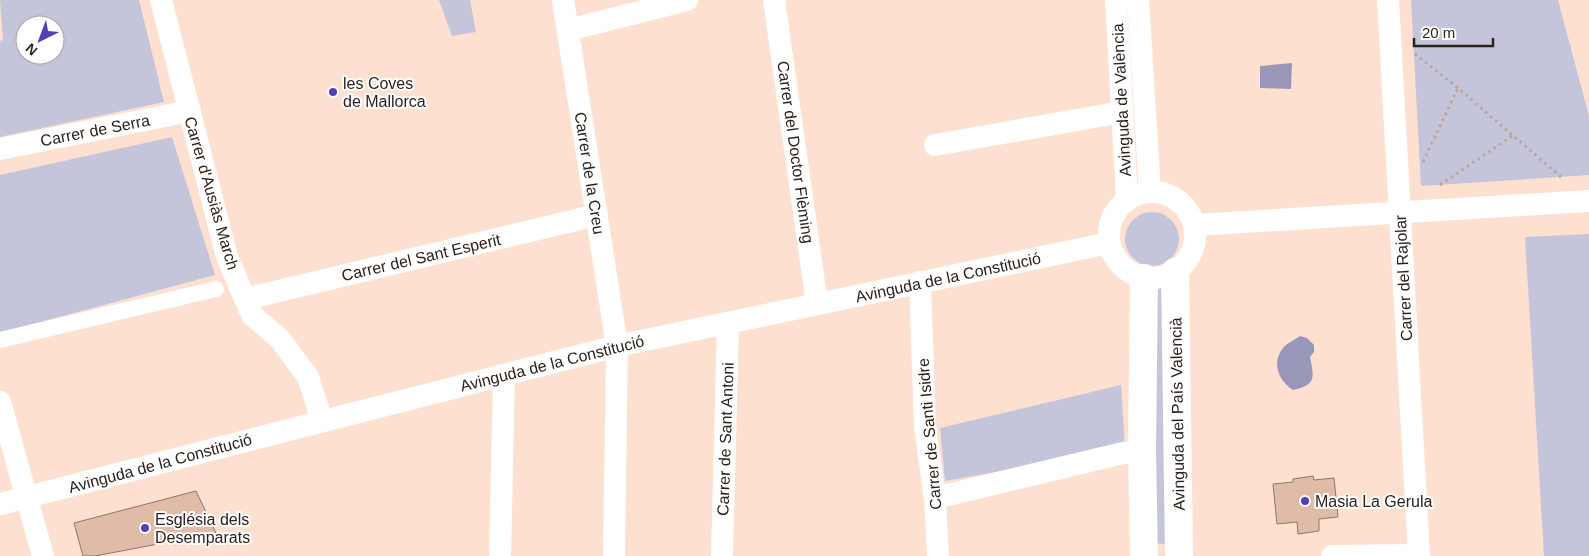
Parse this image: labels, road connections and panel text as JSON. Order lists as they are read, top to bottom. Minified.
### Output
{"streets":{"street":["Avinguda de València","Carrer de Serra","Carrer del Doctor Flèming","Carrer de la Creu","Carrer d'Ausiàs March","Carrer del Sant Esperit","Avinguda de la Constitució","Carrer del Rajolar","Avinguda del País Valencià","Carrer de Santi Isidre","Carrer de Sant Antoni"]},"crossings":[["Avinguda de València","Avinguda de la Constitució"],["Avinguda de València","Avinguda del País Valencià"],["Carrer de Serra","Carrer d'Ausiàs March"],["Carrer del Doctor Flèming","Avinguda de la Constitució"],["Carrer de la Creu","Carrer del Sant Esperit"],["Carrer de la Creu","Avinguda de la Constitució"],["Carrer d'Ausiàs March","Carrer del Sant Esperit"],["Carrer d'Ausiàs March","Avinguda de la Constitució"],["Avinguda de la Constitució","Avinguda del País Valencià"],["Avinguda de la Constitució","Carrer de Santi Isidre"],["Avinguda de la Constitució","Carrer de Sant Antoni"]],"places":["les Coves de Mallorca","Masia La Gerula","Església dels Desemparats"],"scale_bar":"20 m","north":"bottom left"}
